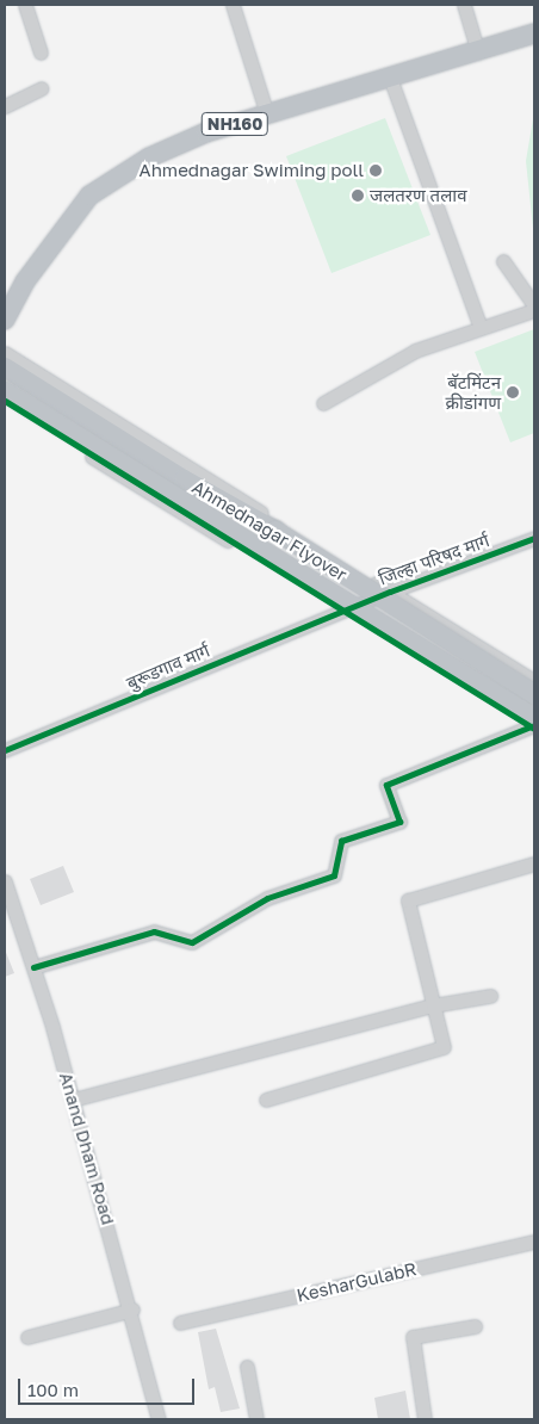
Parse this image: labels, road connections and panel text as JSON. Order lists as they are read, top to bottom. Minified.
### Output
{"streets":{"highway":["NH160","Ahmednagar Flyover"],"street":["जिल्हा परिषद मार्ग","बुरूडगाव मार्ग","Anand Dham Road","KesharGulabR"]},"crossings":[["जिल्हा परिषद मार्ग","बुरूडगाव मार्ग"]],"places":["Ahmednagar Swiming poll","जलतरण तलाव","बॅटमिंटन क्रीडांगण"],"scale_bar":"100 m"}
